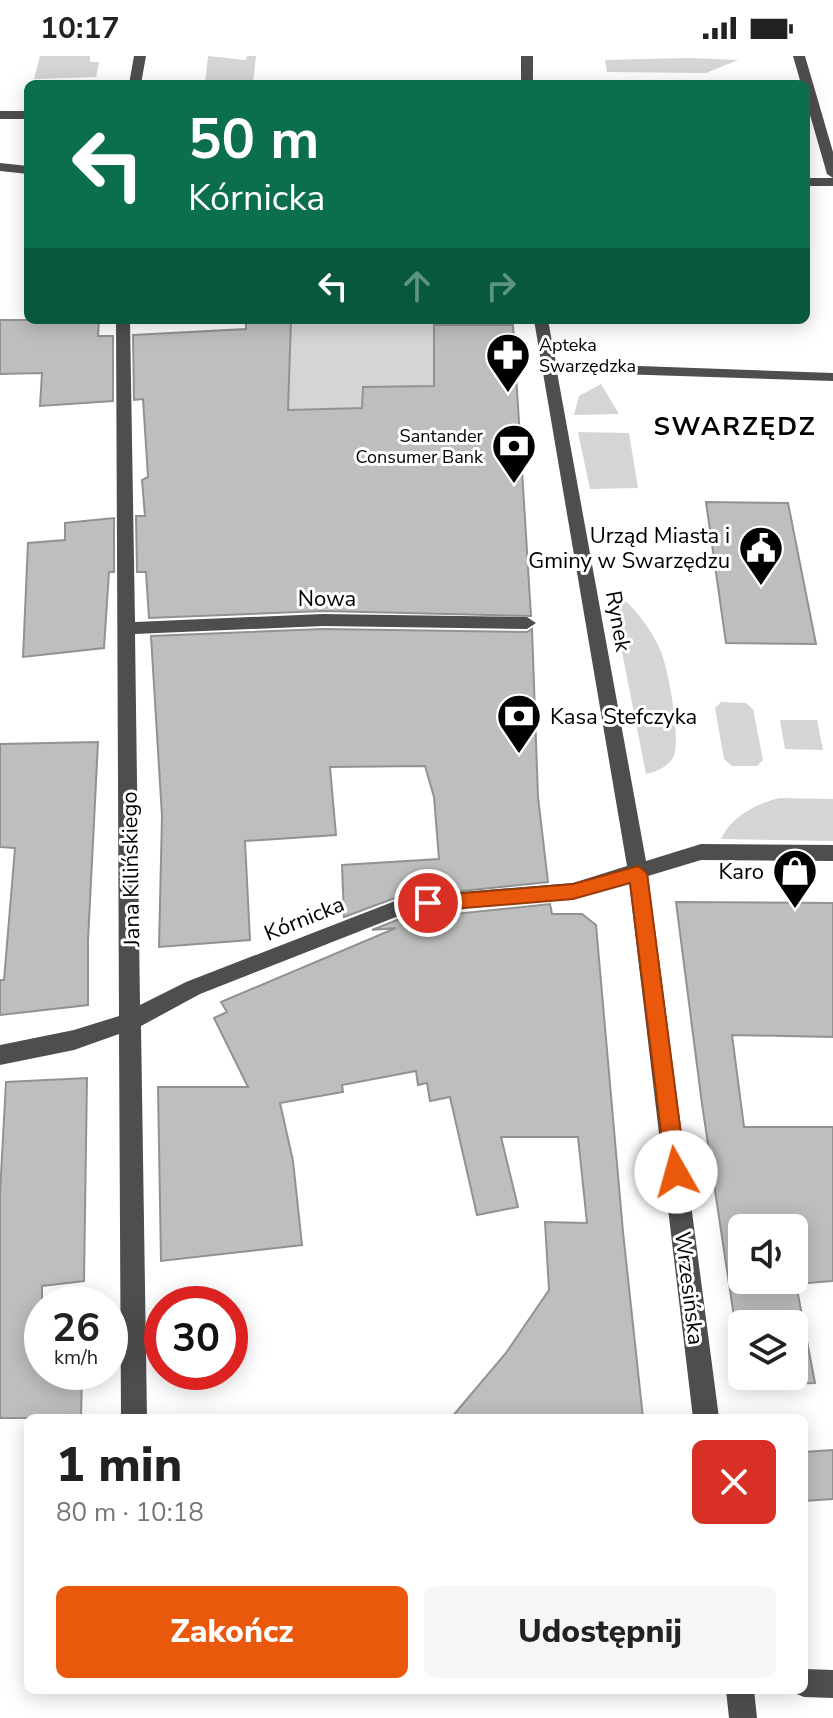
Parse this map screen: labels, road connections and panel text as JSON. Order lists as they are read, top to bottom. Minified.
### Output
{"streets":{"street":["Nowa","Rynek","Jana Kilińskiego","Kórnicka","Wrzesińska"]},"crossings":[["Nowa","Jana Kilińskiego"],["Rynek","Kórnicka"],["Rynek","Wrzesińska"],["Jana Kilińskiego","Kórnicka"],["Kórnicka","Wrzesińska"]],"districts":["SWARZĘDZ"],"places":{"pharmacy":["Apteka Swarzędzka"],"bank":["Santander Consumer Bank","Kasa Stefczyka"],"public building":["Urząd Miasta i Gminy w Swarzędzu"],"shop":["Karo"]},"page":{"status":"10:17","turn":["50 m","Kórnicka"],"speed":"26 km/h","limit":"30","heading":["1 min","80 m · 10:18"],"buttons":["Zakończ","Udostępnij"]}}
